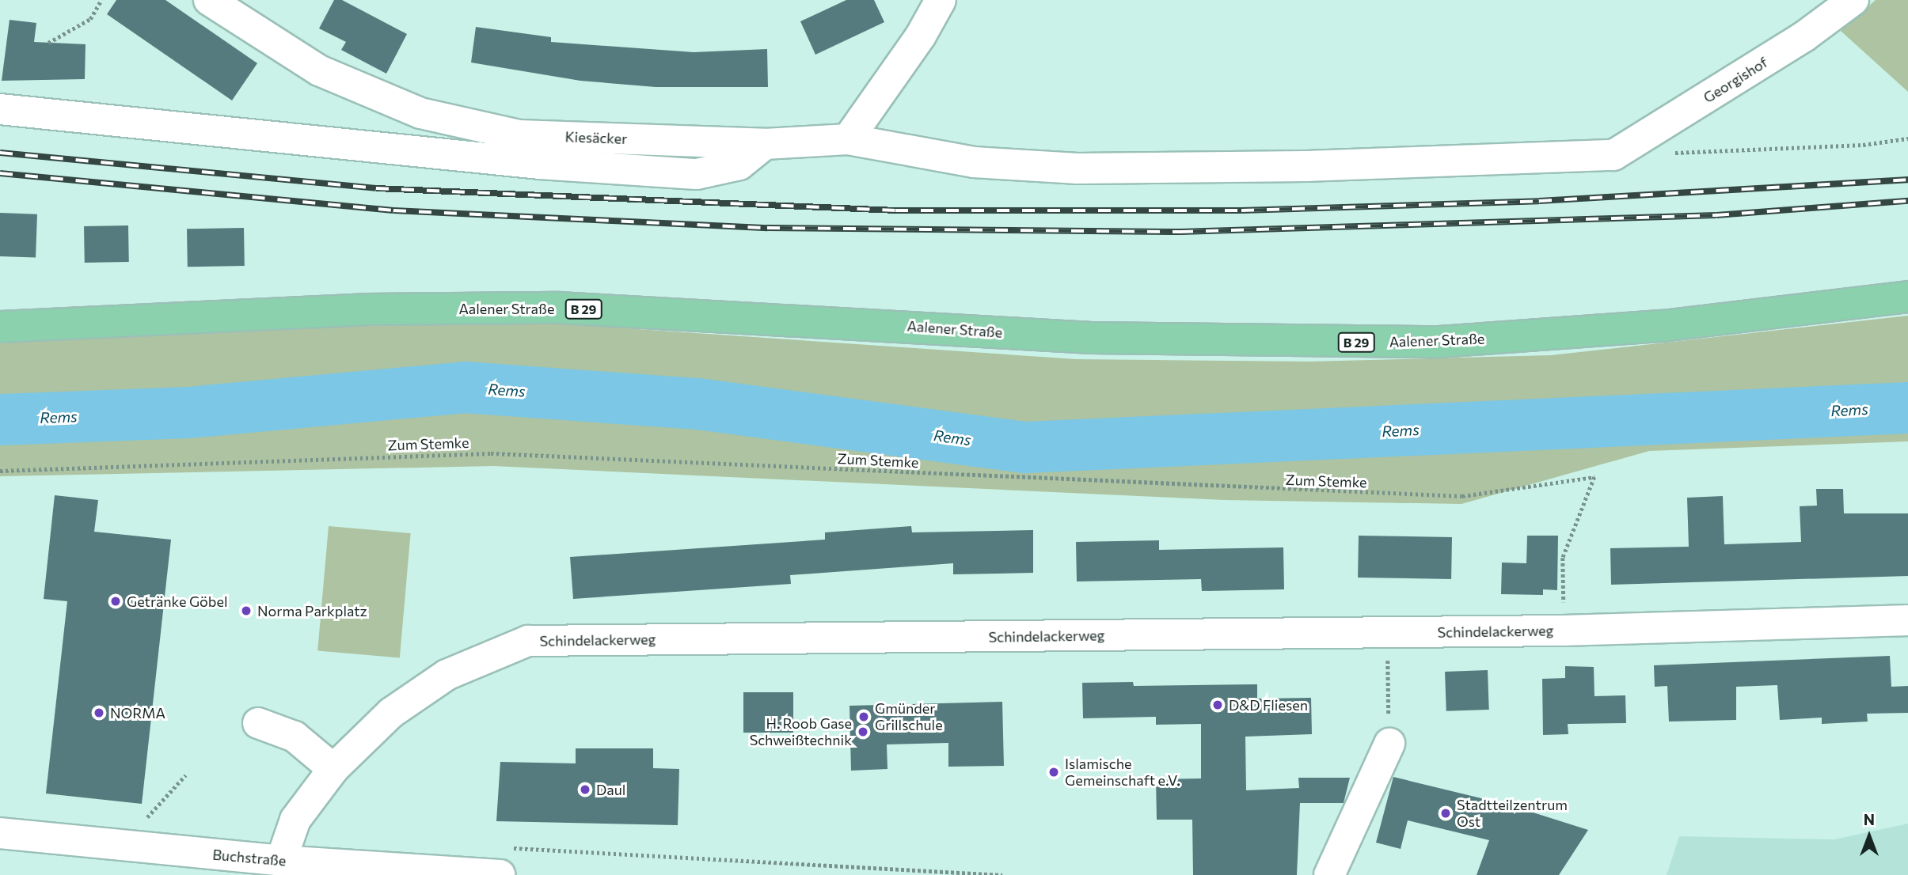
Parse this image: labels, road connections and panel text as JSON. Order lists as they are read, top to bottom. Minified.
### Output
{"streets":{"main road":["Aalener Straße","B 29"],"street":["Georgishof","Kiesäcker","Schindelackerweg","Buchstraße"],"path":["Zum Stemke"]},"crossings":[["Georgishof","Kiesäcker"],["Zum Stemke","Schindelackerweg"],["Schindelackerweg","Buchstraße"]],"water":["Rems"],"places":["Getränke Göbel","Norma Parkplatz","D&D Fliesen","NORMA","Gmünder Grillschule","H. Roob Gase Schweißtechnik","Islamische Gemeinschaft e.V.","Daul","Stadtteilzentrum Ost"],"north":"top"}
